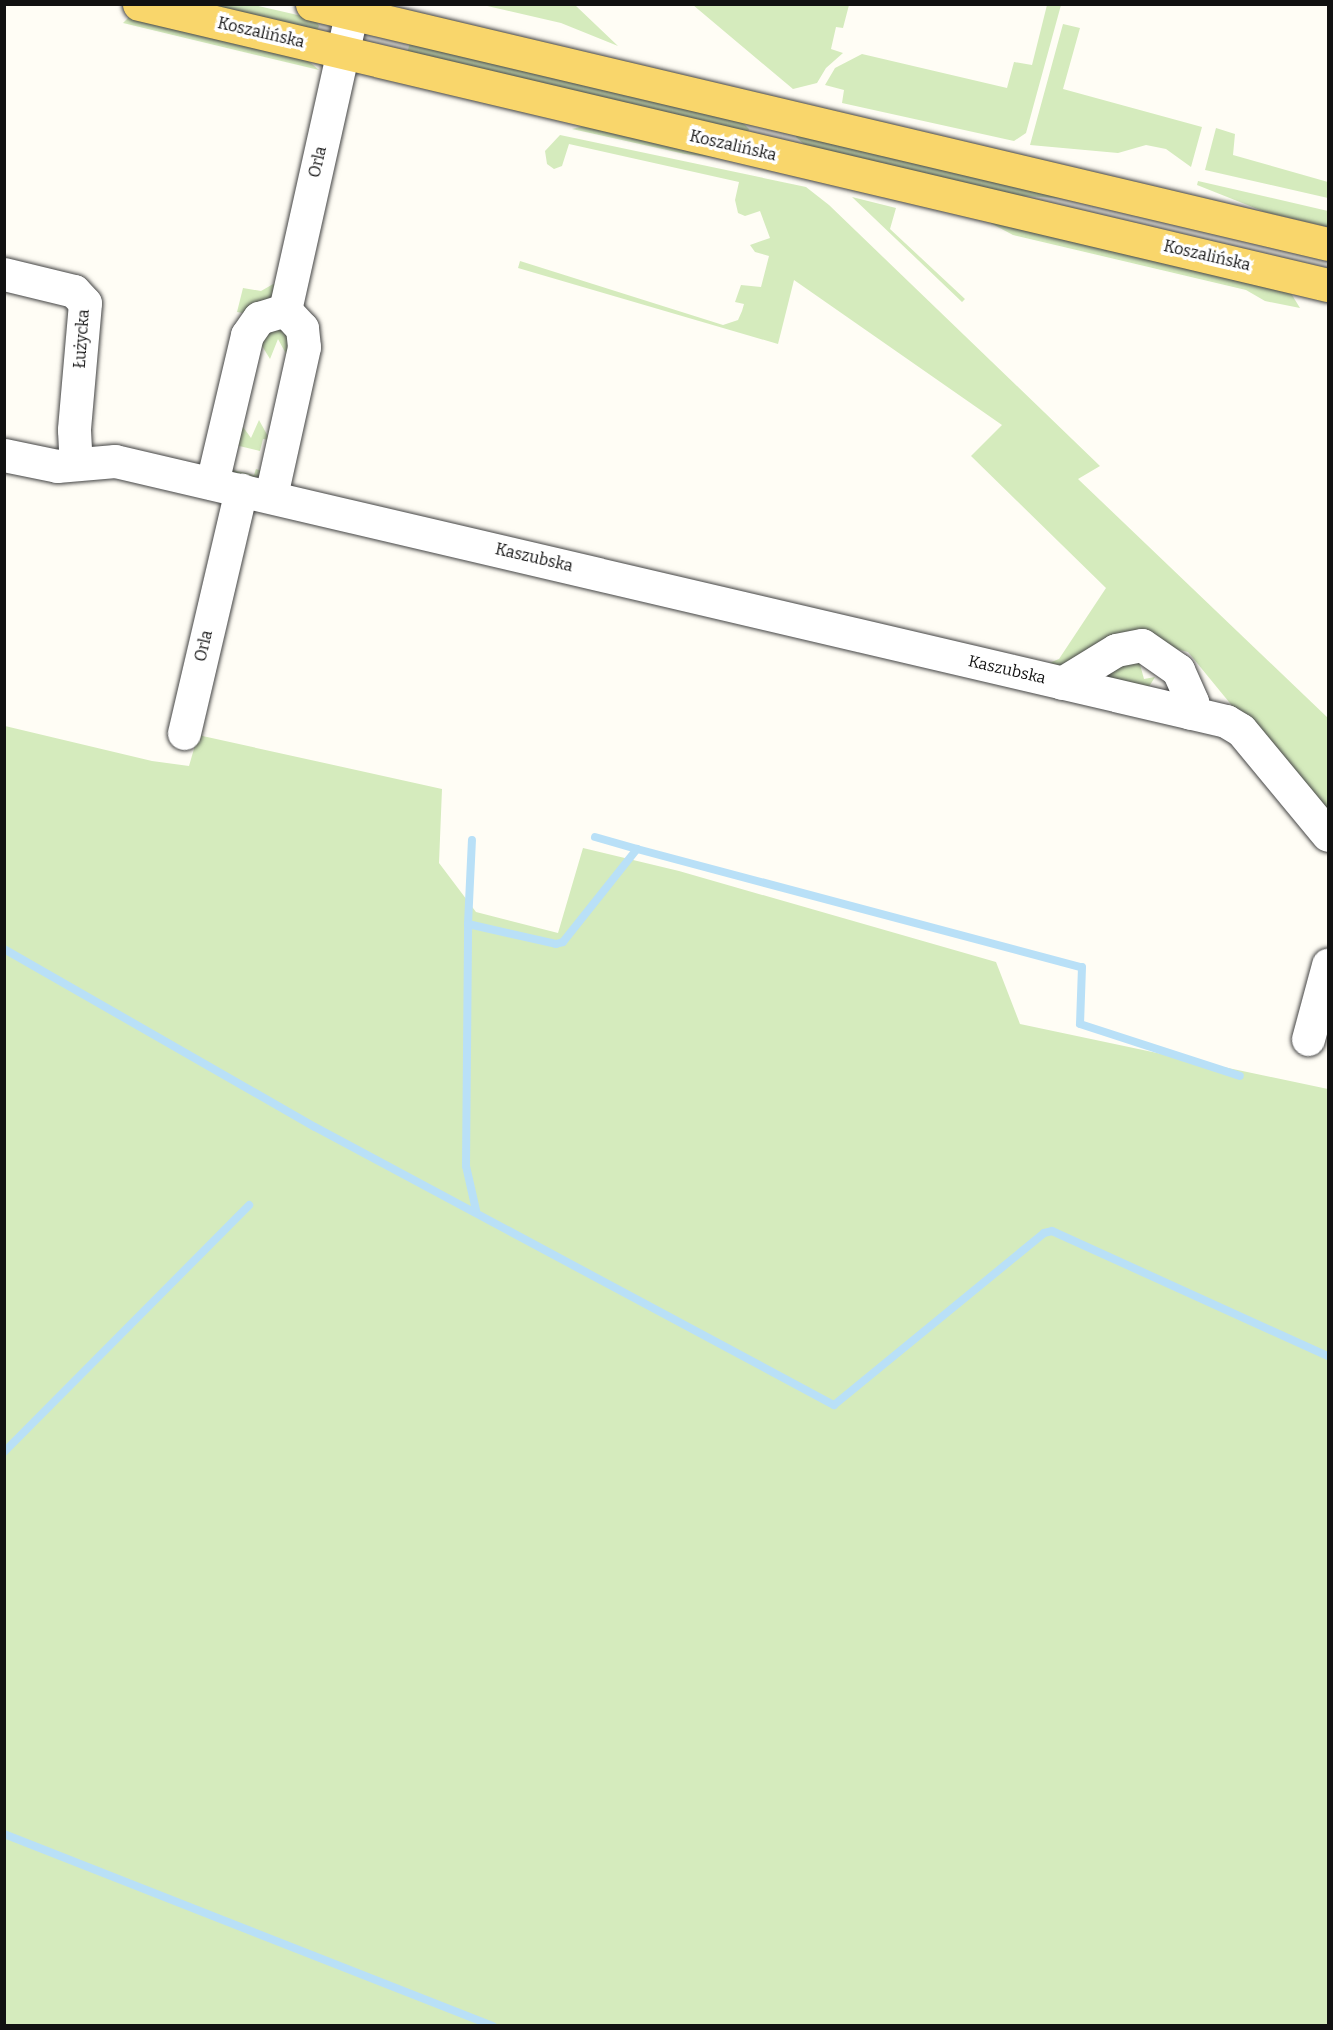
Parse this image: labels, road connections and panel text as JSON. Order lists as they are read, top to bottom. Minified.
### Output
{"streets":{"main road":["Koszalińska"],"street":["Orla","Łużycka","Kaszubska"]},"crossings":[["Koszalińska","Orla"],["Orla","Kaszubska"],["Łużycka","Kaszubska"]]}
